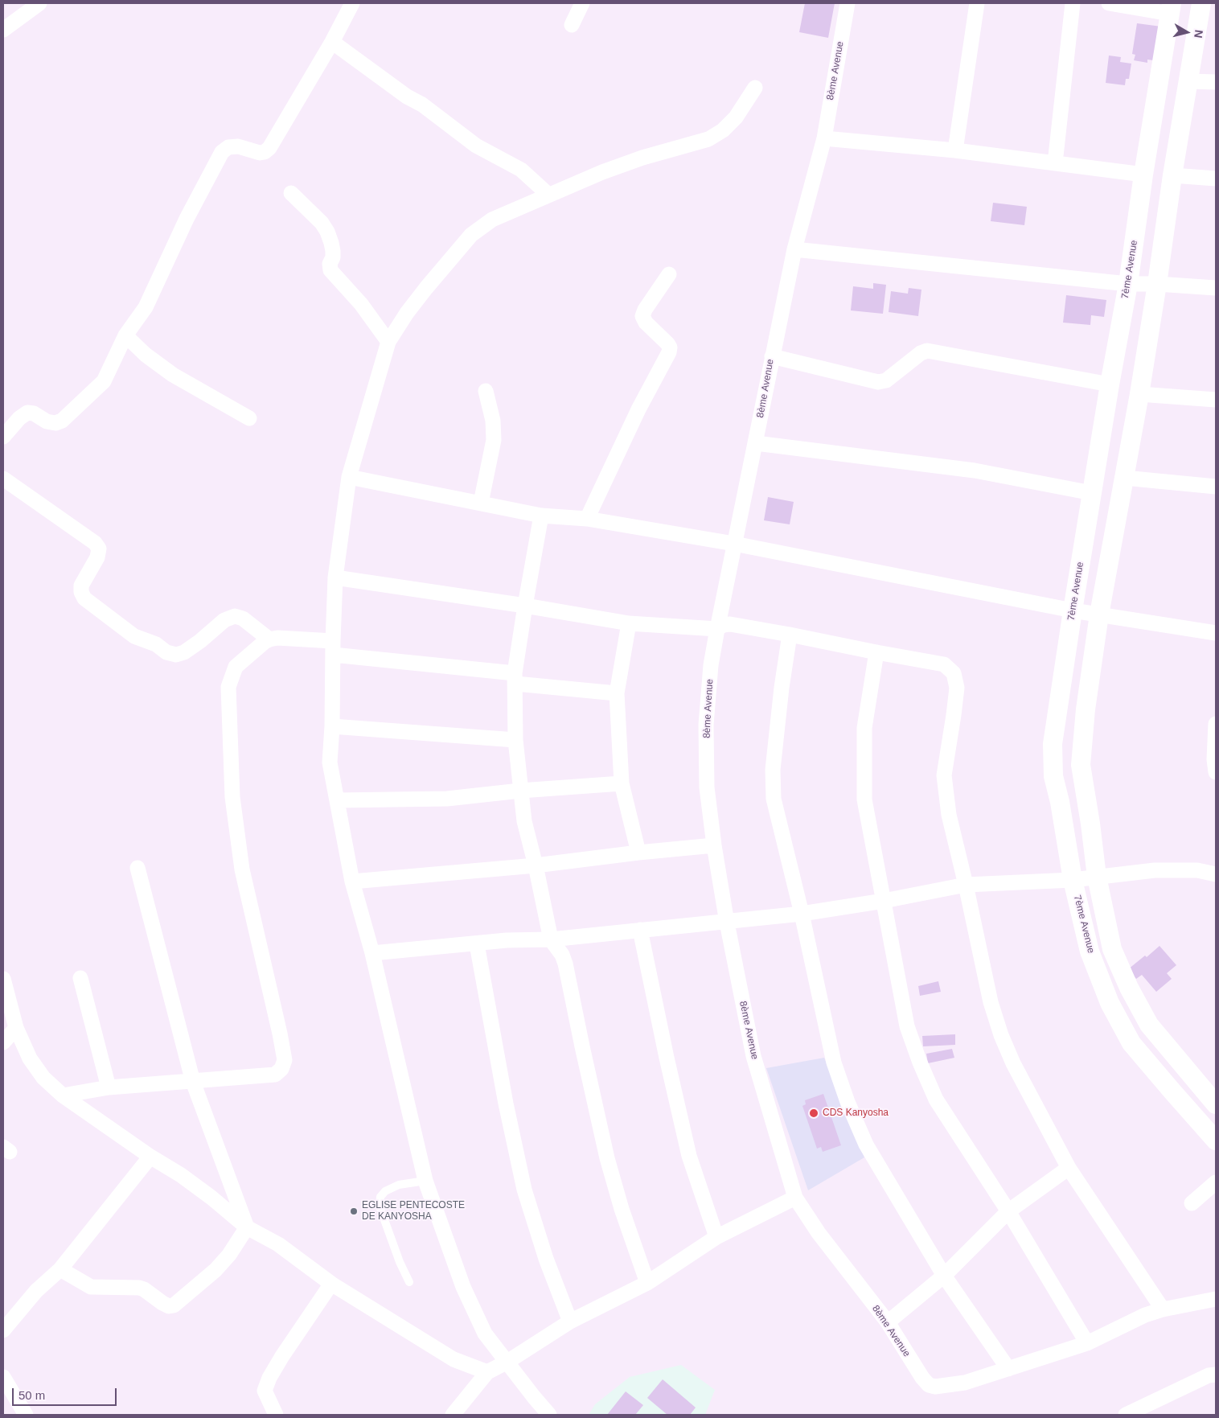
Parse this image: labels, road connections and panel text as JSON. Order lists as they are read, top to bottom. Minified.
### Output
{"streets":{"street":["8ème Avenue","7ème Avenue"]},"places":["CDS Kanyosha","EGLISE PENTECOSTE DE KANYOSHA"],"scale_bar":"50 m","north":"right"}
